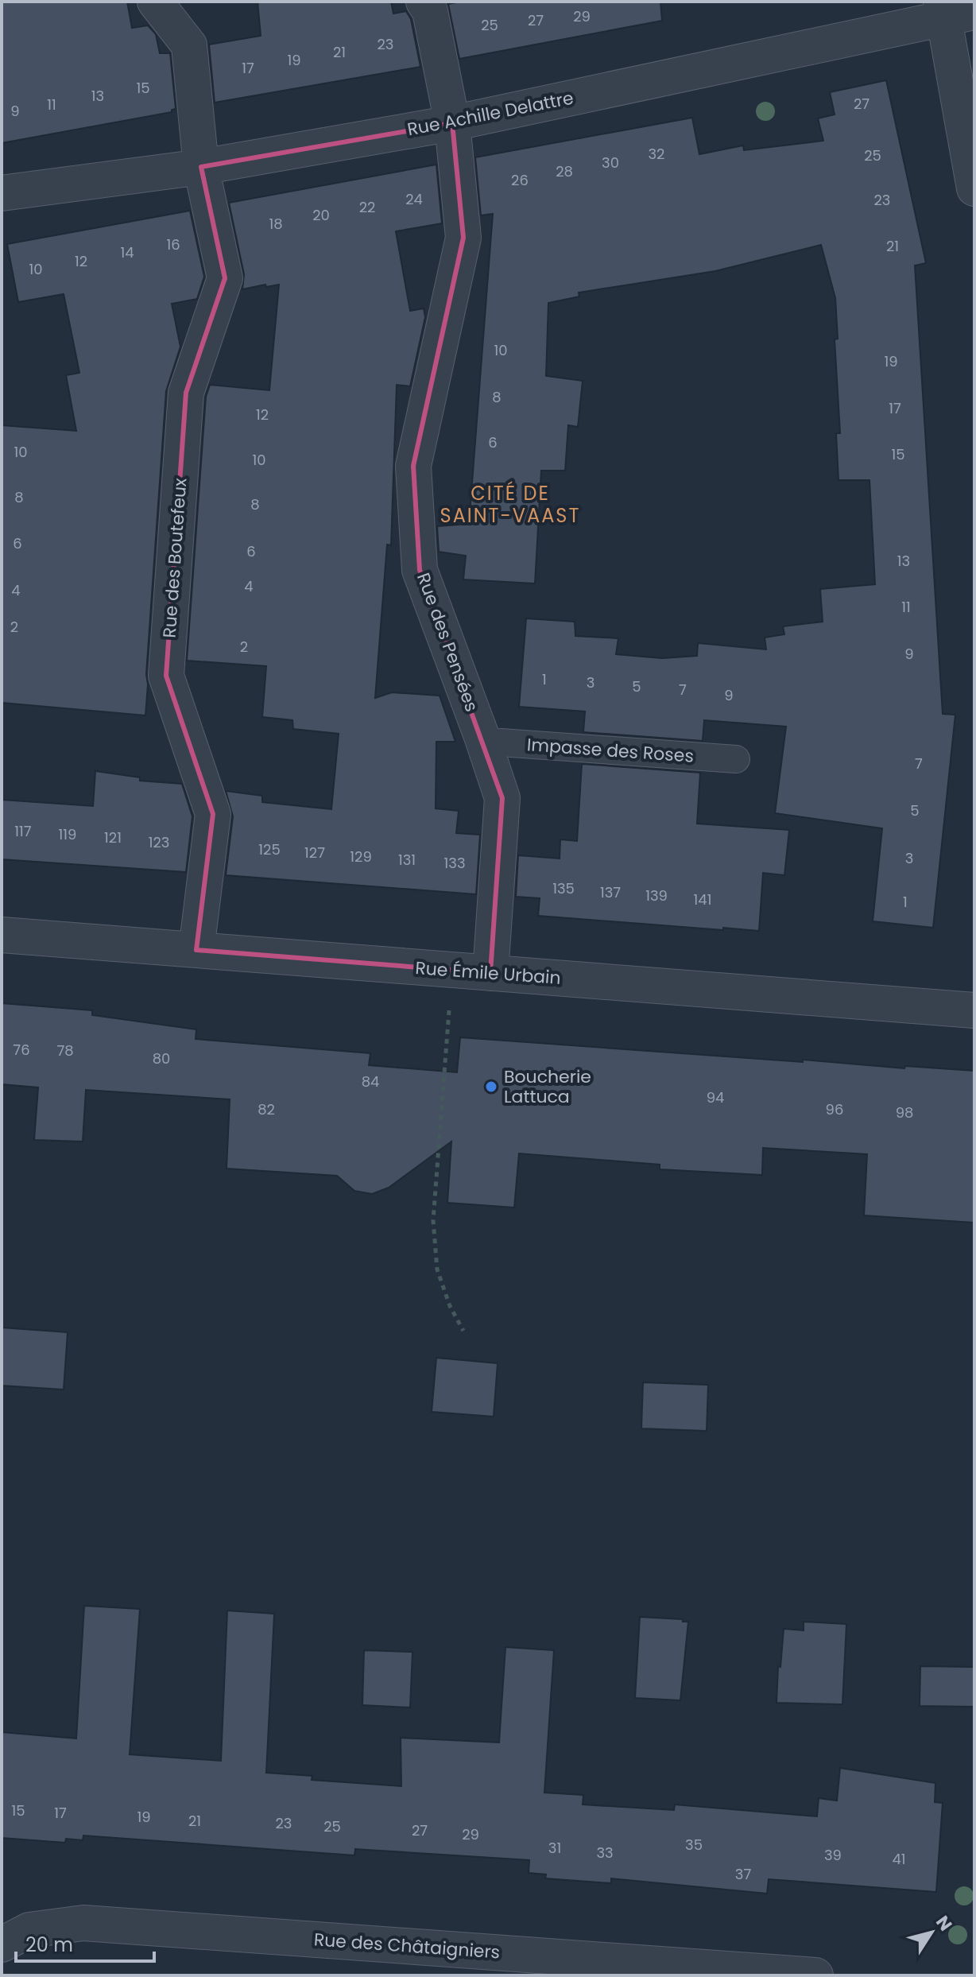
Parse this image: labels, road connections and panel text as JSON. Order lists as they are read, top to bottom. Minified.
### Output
{"streets":{"street":["Rue Achille Delattre","Rue des Boutefeux","Rue des Pensées","Rue Émile Urbain","Rue des Châtaigniers"],"lane":["Impasse des Roses"]},"crossings":[["Rue Achille Delattre","Rue des Boutefeux"],["Rue Achille Delattre","Rue des Pensées"],["Rue des Boutefeux","Rue Émile Urbain"],["Rue des Pensées","Impasse des Roses"],["Rue des Pensées","Rue Émile Urbain"]],"districts":["CITÉ DE SAINT-VAAST"],"places":["Boucherie Lattuca"],"house_numbers":["29","27","25","23","21","19","17","15","13","27","11","9","32","25","30","28","26","24","23","22","20","18","16","21","14","12","10","10","19","8","17","12","6","10","15","10","8","8","6","6","13","4","4","11","2","2","9","1","3","5","7","9","7","5","117","119","121","123","125","127","129","3","131","133","135","137","139","141","1","76","78","80","84","94","82","96","98","15","17","19","21","23","25","27","29","35","31","33","39","41","37"],"scale_bar":"20 m","north":"top right"}
